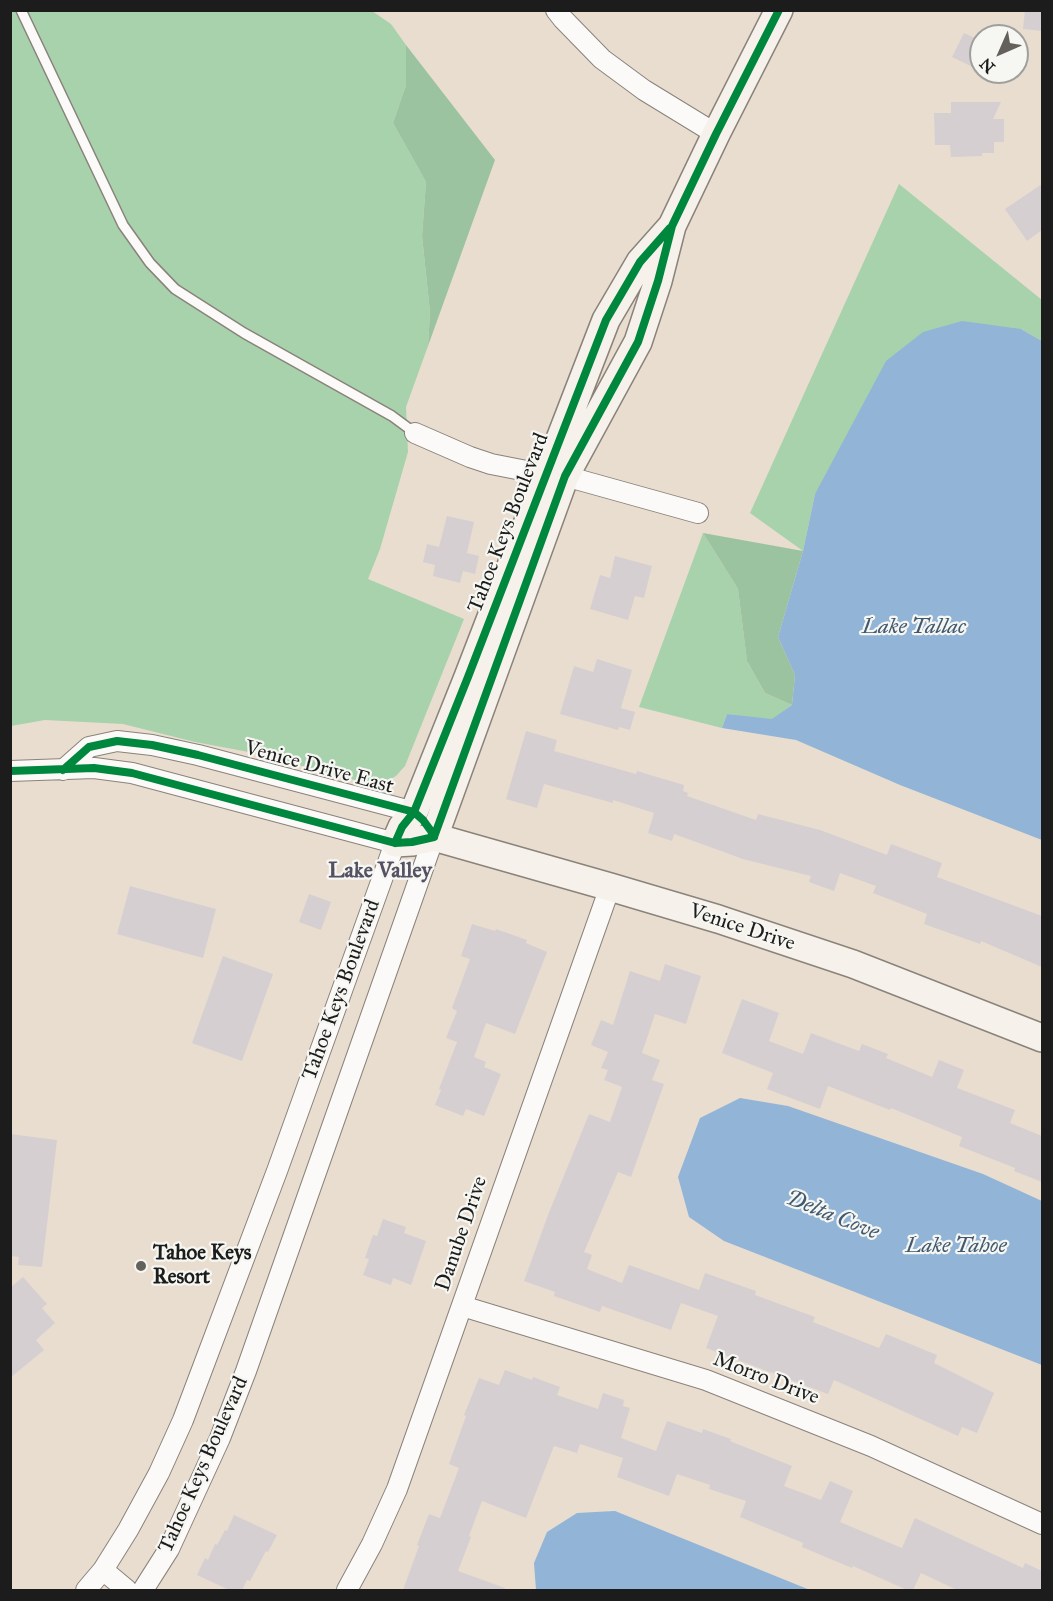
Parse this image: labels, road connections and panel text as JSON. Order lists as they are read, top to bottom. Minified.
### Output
{"streets":{"street":["Tahoe Keys Boulevard","Venice Drive East","Venice Drive","Danube Drive","Morro Drive"]},"crossings":[["Tahoe Keys Boulevard","Venice Drive East"],["Tahoe Keys Boulevard","Venice Drive"],["Venice Drive East","Venice Drive"],["Venice Drive","Danube Drive"],["Danube Drive","Morro Drive"]],"districts":["Lake Valley"],"water":["Lake Tallac","Delta Cove","Lake Tahoe"],"places":["Tahoe Keys Resort"],"north":"bottom left"}
